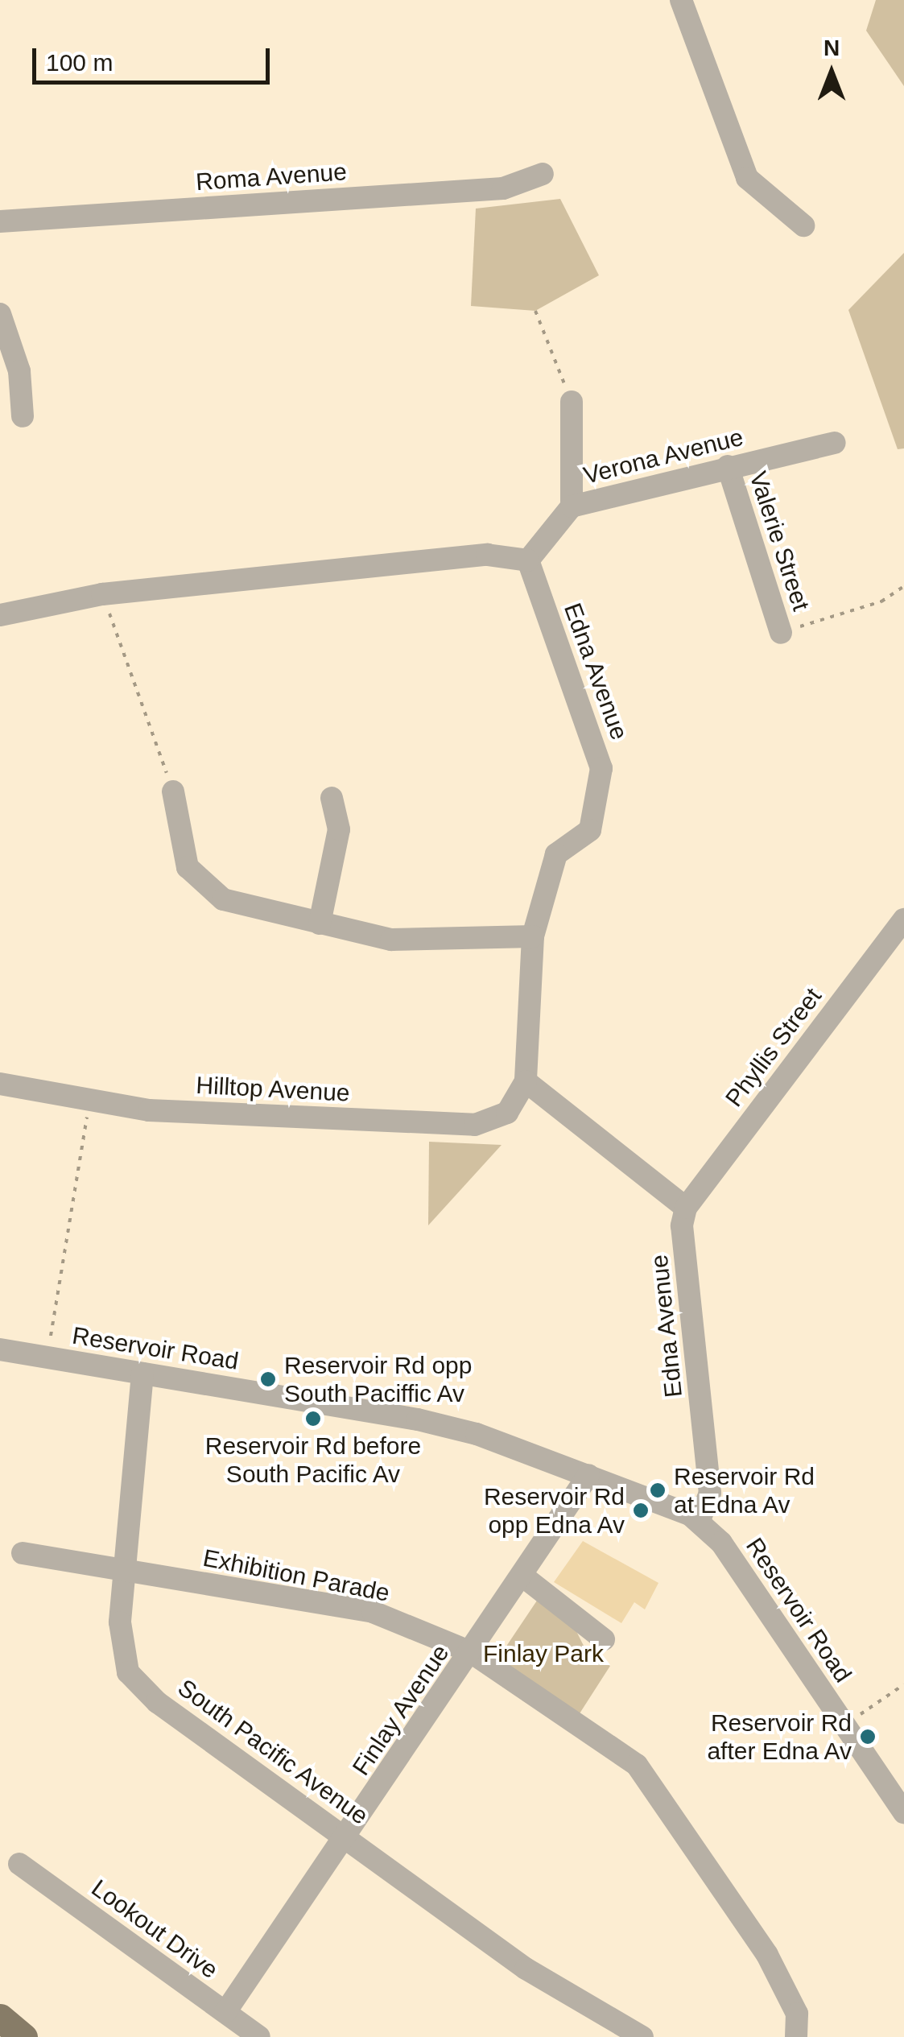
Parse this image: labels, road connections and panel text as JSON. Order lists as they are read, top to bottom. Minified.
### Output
{"streets":{"street":["Roma Avenue","Verona Avenue","Valerie Street","Edna Avenue","Phyllis Street","Hilltop Avenue","Reservoir Road","Exhibition Parade","Finlay Avenue","South Pacific Avenue","Lookout Drive"]},"crossings":[["Verona Avenue","Valerie Street"],["Verona Avenue","Edna Avenue"],["Edna Avenue","Phyllis Street"],["Edna Avenue","Hilltop Avenue"],["Edna Avenue","Reservoir Road"],["Reservoir Road","Finlay Avenue"],["Reservoir Road","South Pacific Avenue"],["Exhibition Parade","Finlay Avenue"],["Exhibition Parade","South Pacific Avenue"],["Finlay Avenue","South Pacific Avenue"],["Finlay Avenue","Lookout Drive"]],"parks":["Finlay Park"],"places":["Reservoir Rd opp South Paciffic Av","Reservoir Rd before South Pacific Av","Reservoir Rd at Edna Av","Reservoir Rd opp Edna Av","Reservoir Rd after Edna Av"],"scale_bar":"100 m","north":"top"}
